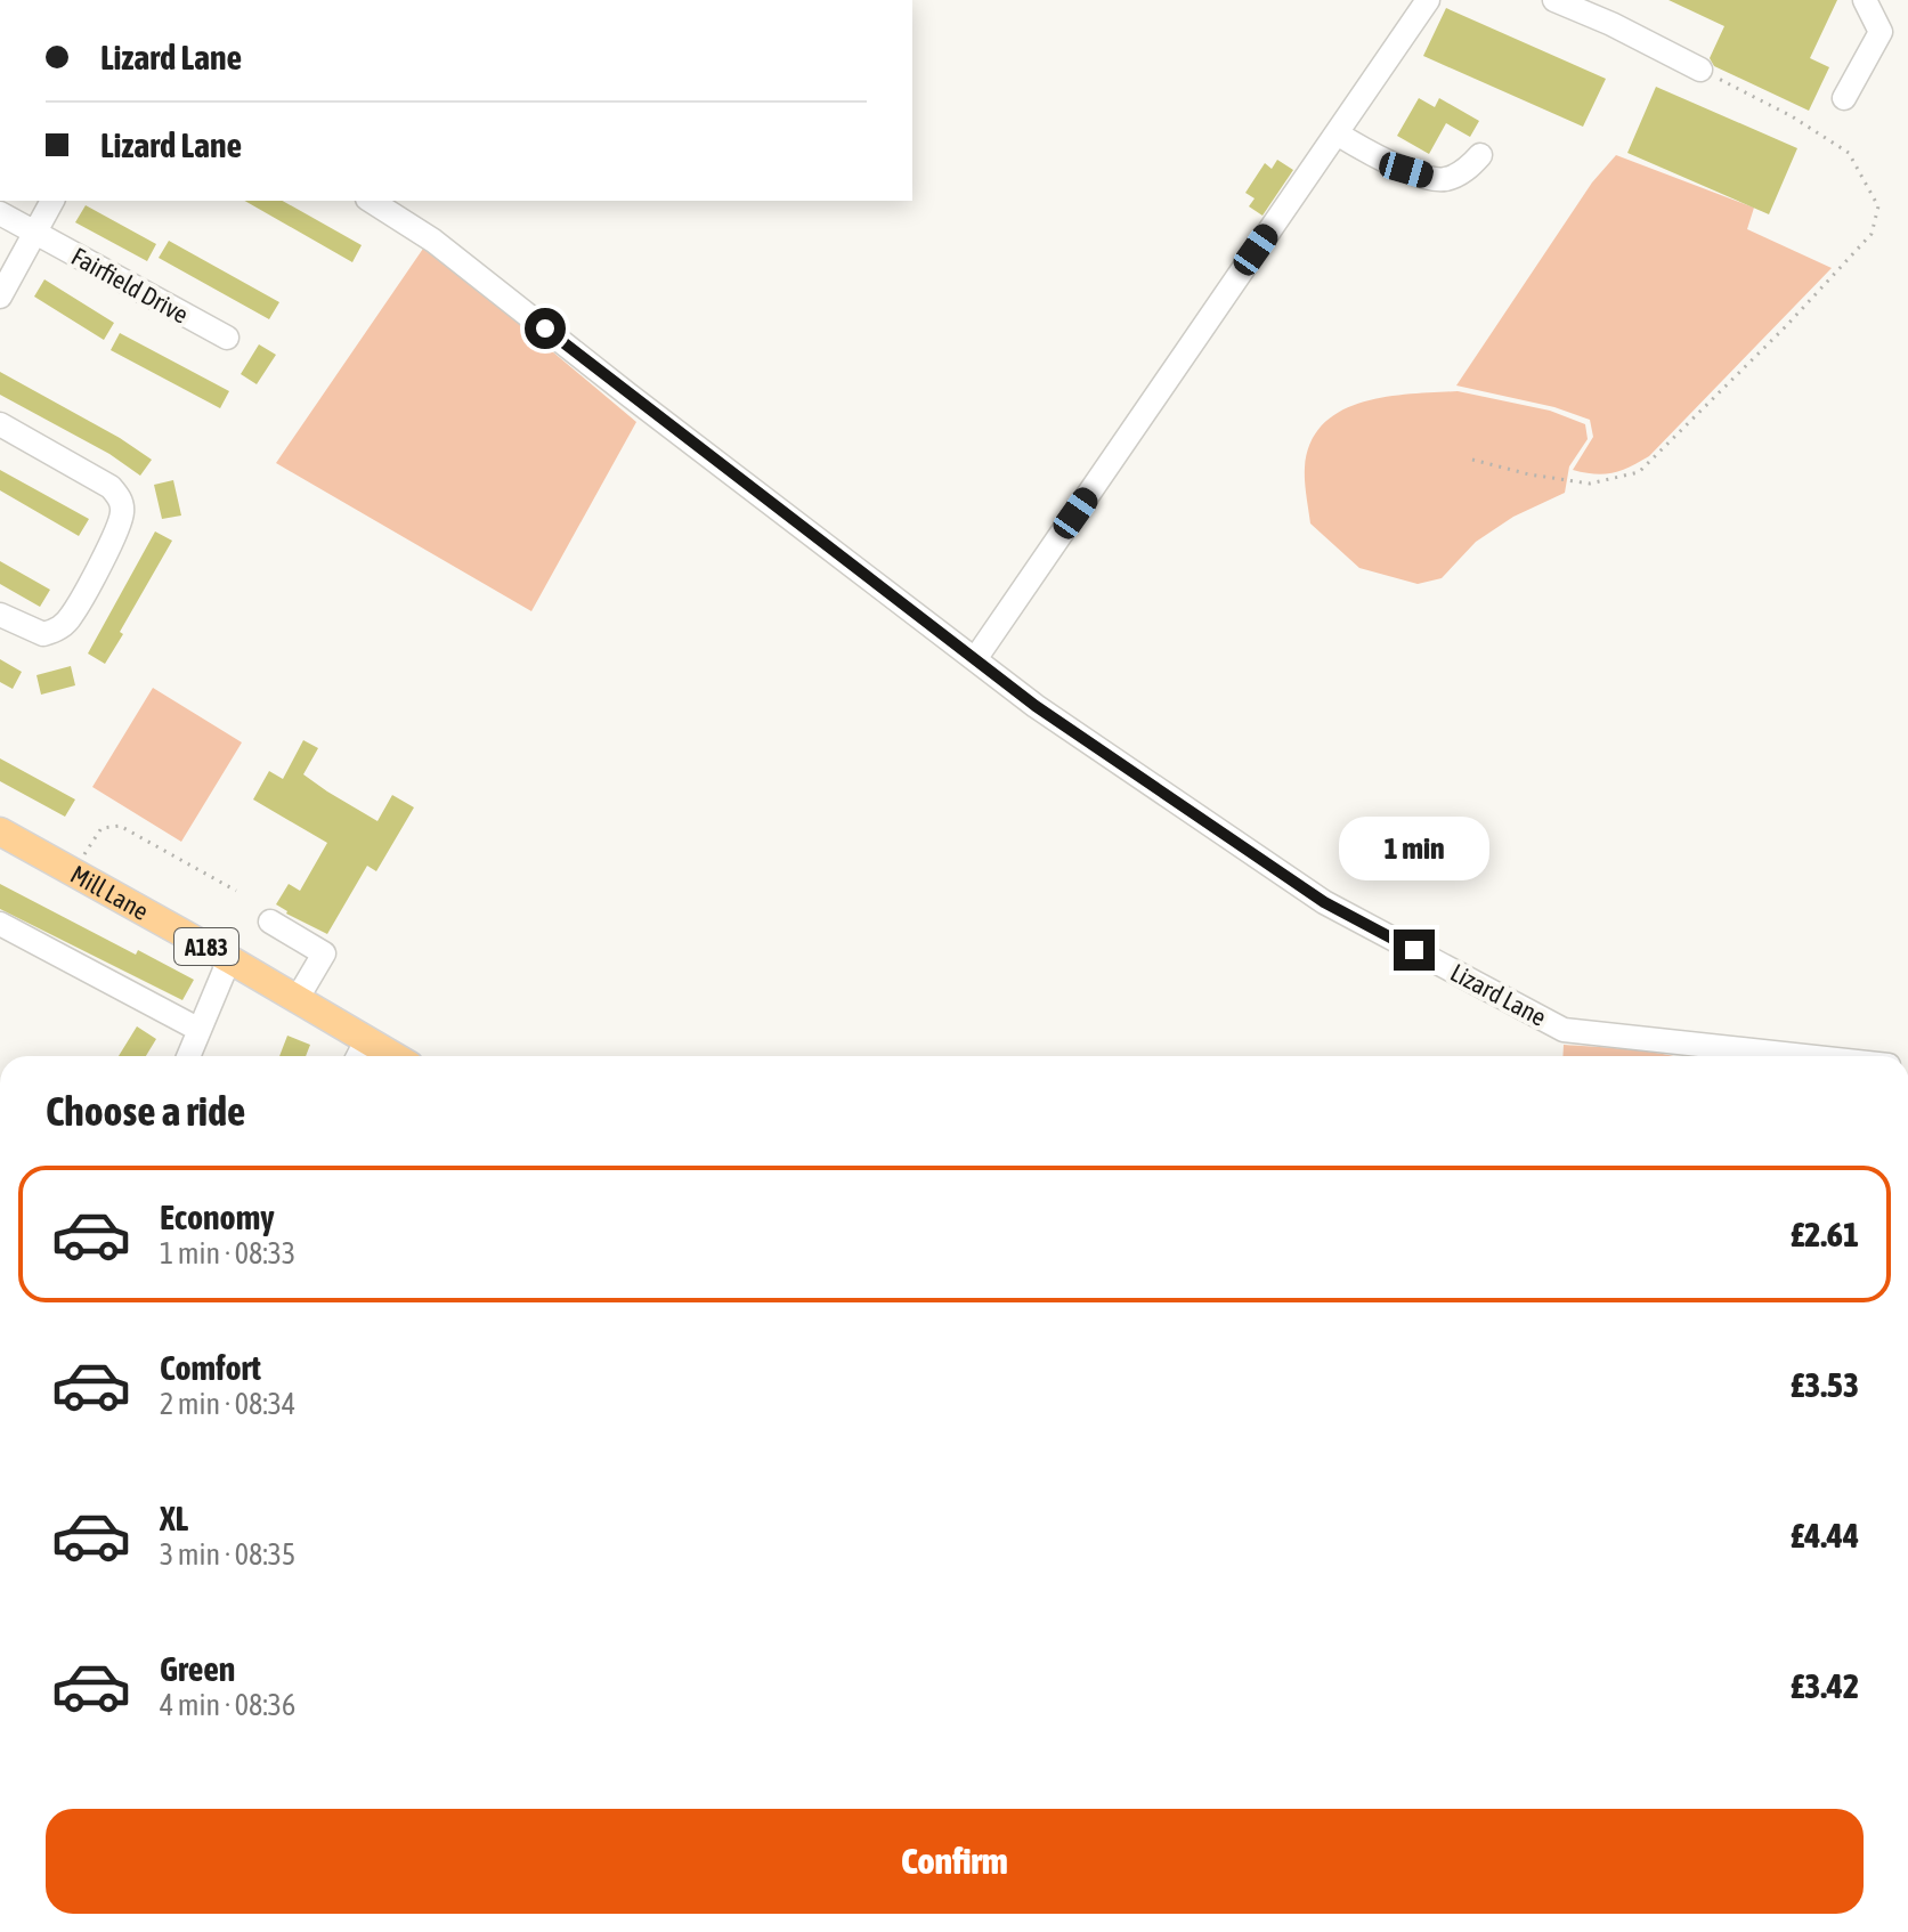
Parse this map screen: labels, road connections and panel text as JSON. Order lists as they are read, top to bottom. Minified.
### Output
{"streets":{"main road":["Mill Lane","A183"],"street":["Fairfield Drive","Lizard Lane"]},"page":{"banner":["Lizard Lane","Lizard Lane"],"bubble":"1 min","heading":"Choose a ride","list":[{"name":"Economy","note":"1 min · 08:33","value":"£2.61"},{"name":"Comfort","note":"2 min · 08:34","value":"£3.53"},{"name":"XL","note":"3 min · 08:35","value":"£4.44"},{"name":"Green","note":"4 min · 08:36","value":"£3.42"}],"buttons":"Confirm"}}
